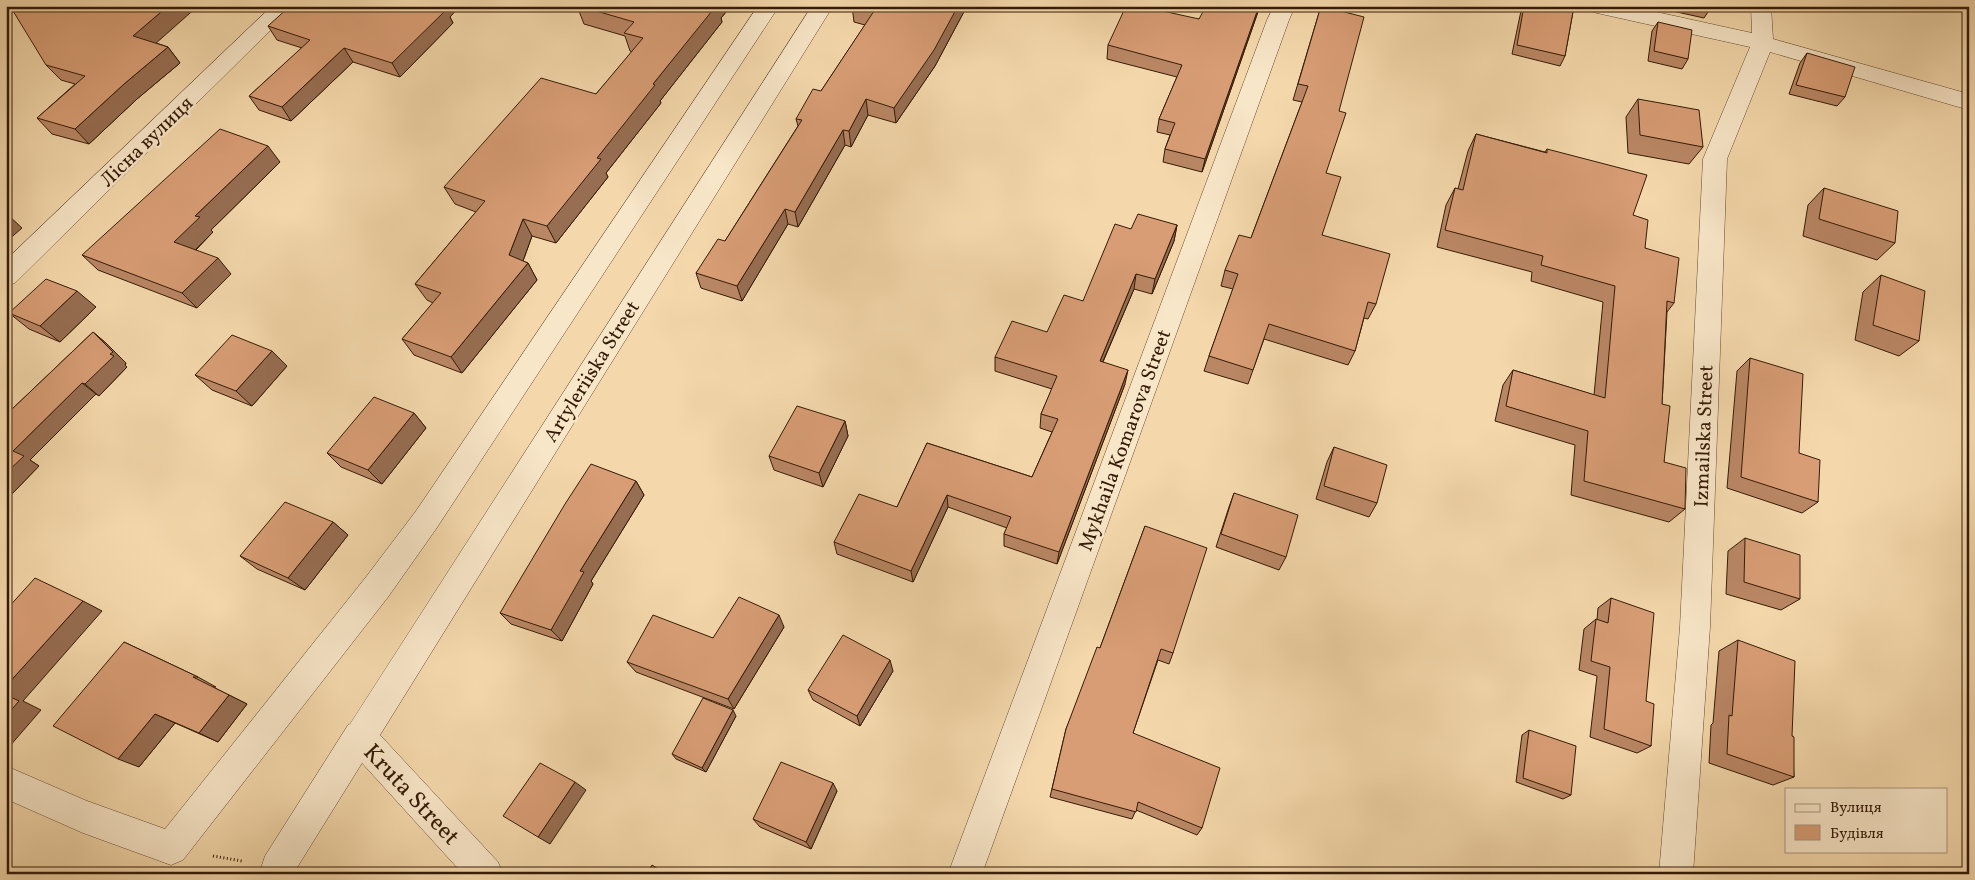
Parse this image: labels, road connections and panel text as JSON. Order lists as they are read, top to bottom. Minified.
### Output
{"streets":{"street":["Лісна вулиця","Artyleriiska Street","Izmailska Street","Mykhaila Komarova Street","Kruta Street"]},"crossings":[["Artyleriiska Street","Kruta Street"]],"legend":["Вулиця","Будівля"]}
